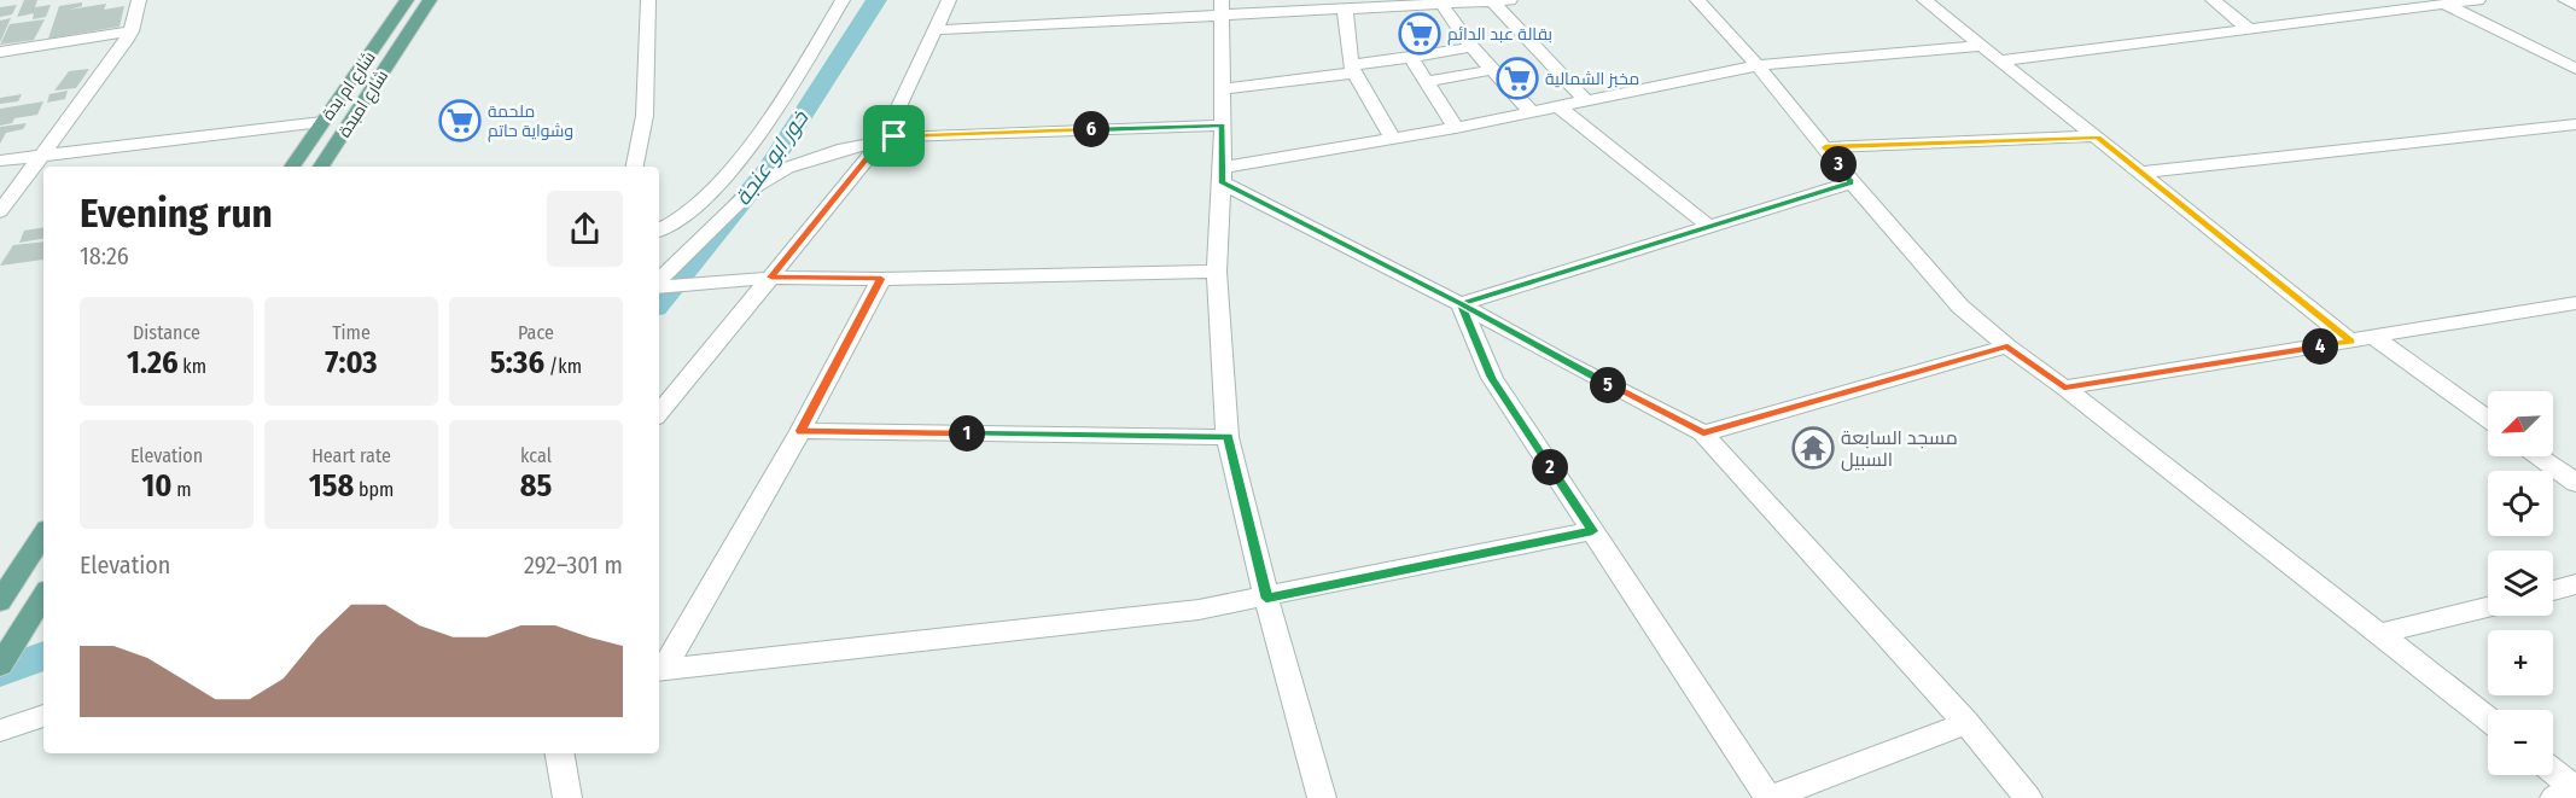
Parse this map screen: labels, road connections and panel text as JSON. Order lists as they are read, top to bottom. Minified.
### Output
{"streets":{"main road":["شارع ام بدة","شارع امبدة"]},"water":["خور ابو عنجة"],"places":{"supermarket":["بقالة عبد الدائم","مخبز الشمالية","ملحمة وشواية حاتم"],"temple":["مسجد السابعة السبيل"]},"north":"bottom left","page":{"pins":["6","3","4","5","1","2"],"heading":["Evening run","18:26"],"stats":[["Distance","1.26 km"],["Time","7:03"],["Pace","5:36 /km"],["Elevation","10 m"],["Heart rate","158 bpm"],["kcal","85"]],"map_buttons":["+","−"],"chart":["Elevation","292–301 m"]}}
